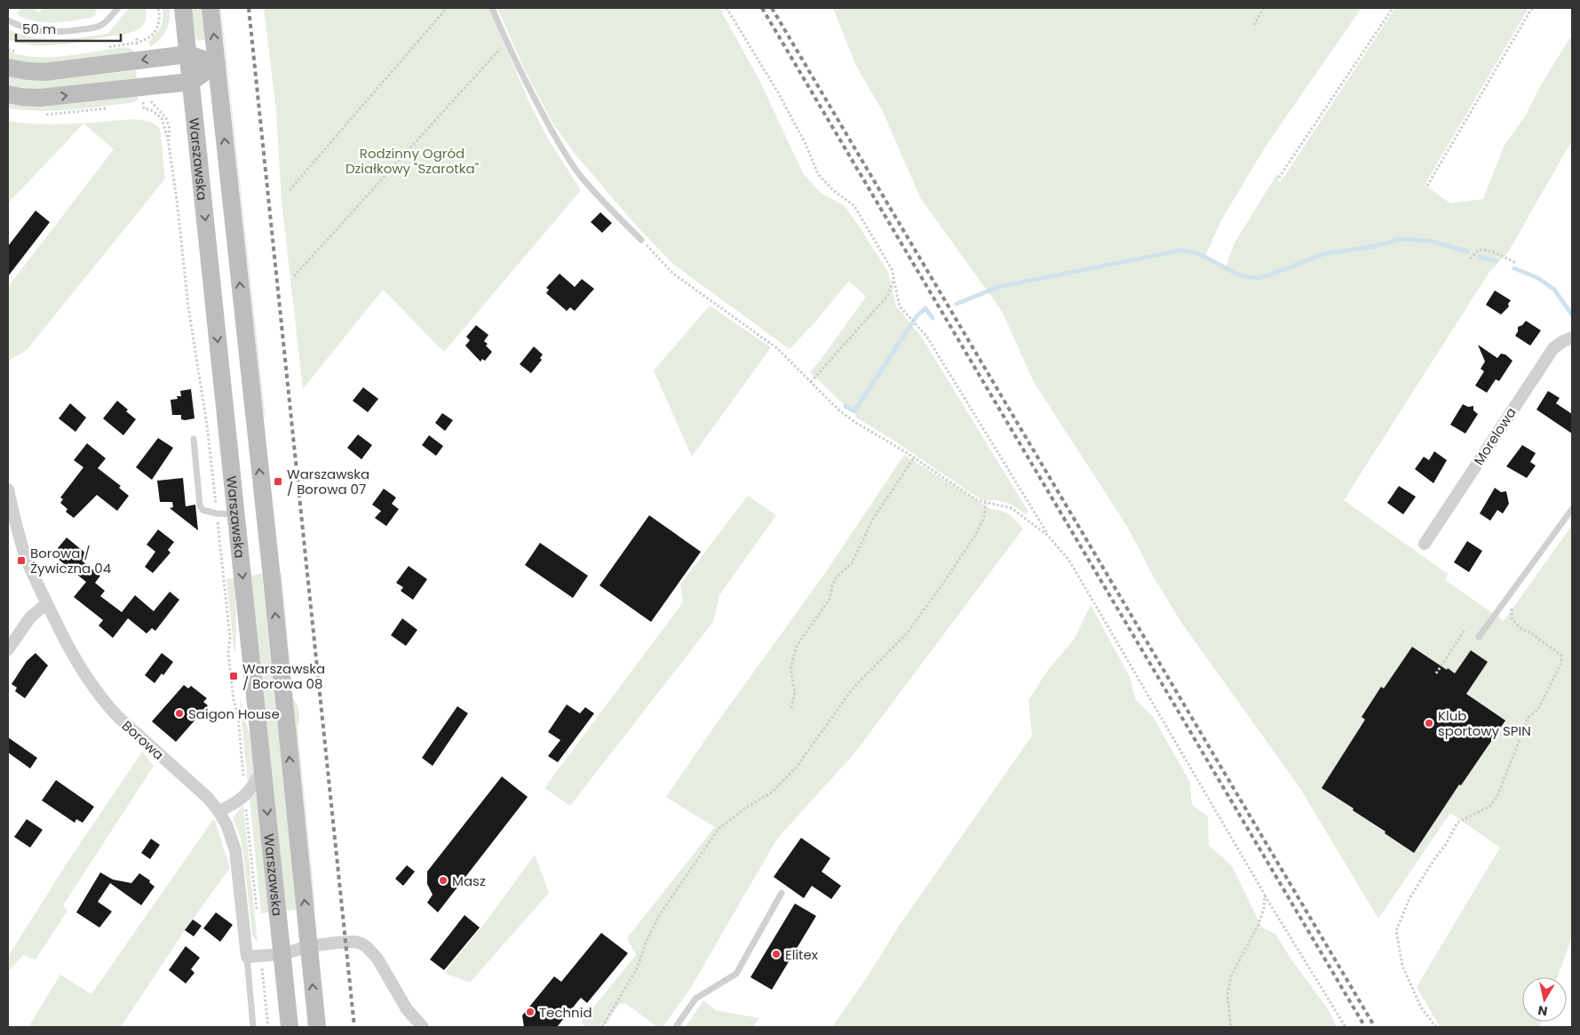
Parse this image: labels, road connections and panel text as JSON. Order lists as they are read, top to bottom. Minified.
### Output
{"streets":{"main road":["Warszawska"],"street":["Morelowa","Borowa"]},"parks":["Rodzinny Ogród Działkowy \"Szarotka\""],"places":{"transit":["Warszawska / Borowa 07","Borowa / Żywiczna 04","Warszawska / Borowa 08"],"other":["Saigon House","Klub sportowy SPIN","Masz","Elitex","Technid"]},"scale_bar":"50 m","north":"bottom"}
